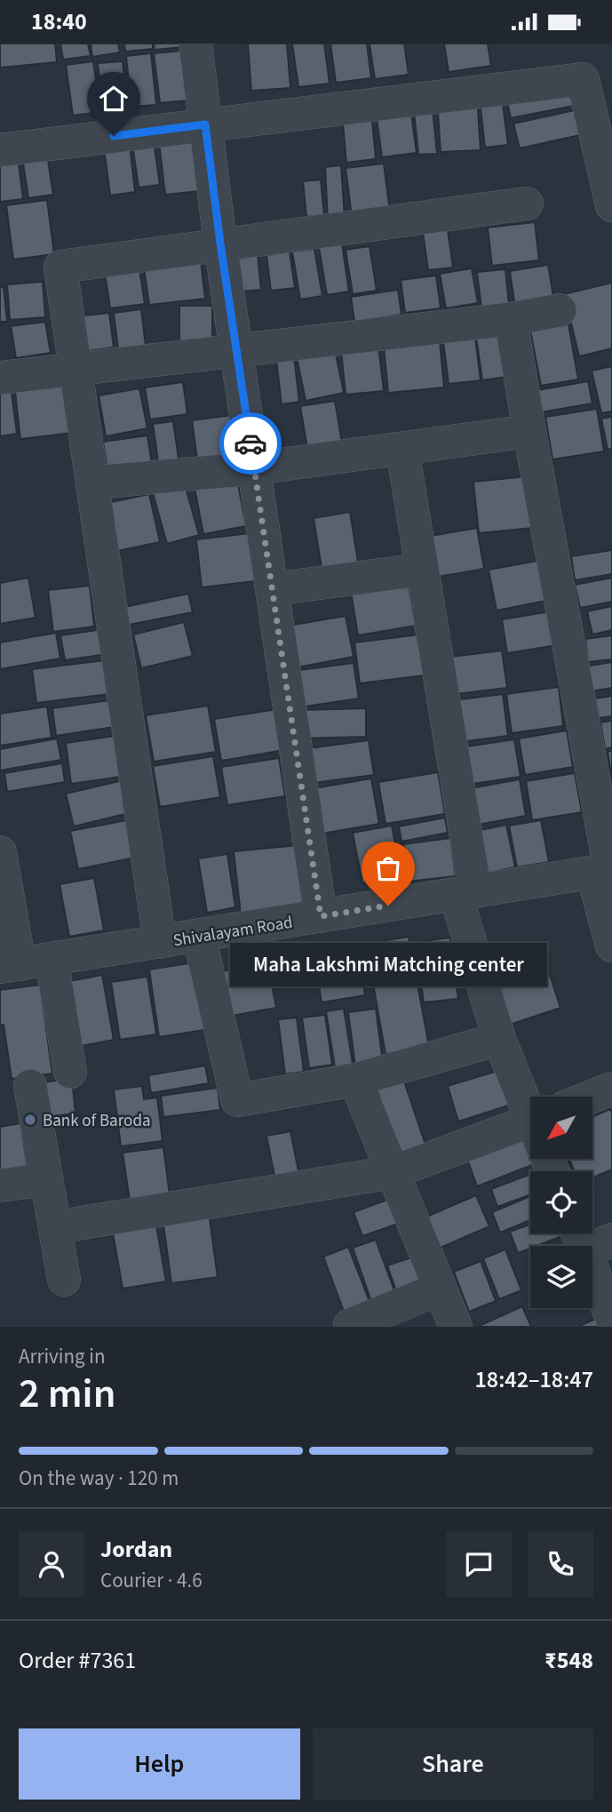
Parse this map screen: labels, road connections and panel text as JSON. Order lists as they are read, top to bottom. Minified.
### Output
{"streets":{"street":["Shivalayam Road"]},"places":["Maha Lakshmi Matching center","Bank of Baroda"],"north":"bottom left","page":{"status":"18:40","bubble":"Maha Lakshmi Matching center","heading":["2 min","Arriving in","18:42–18:47"],"panel":["Jordan","Courier · 4.6","Order #7361","₹548"],"bar":"On the way · 120 m","buttons":["Help","Share"]}}
